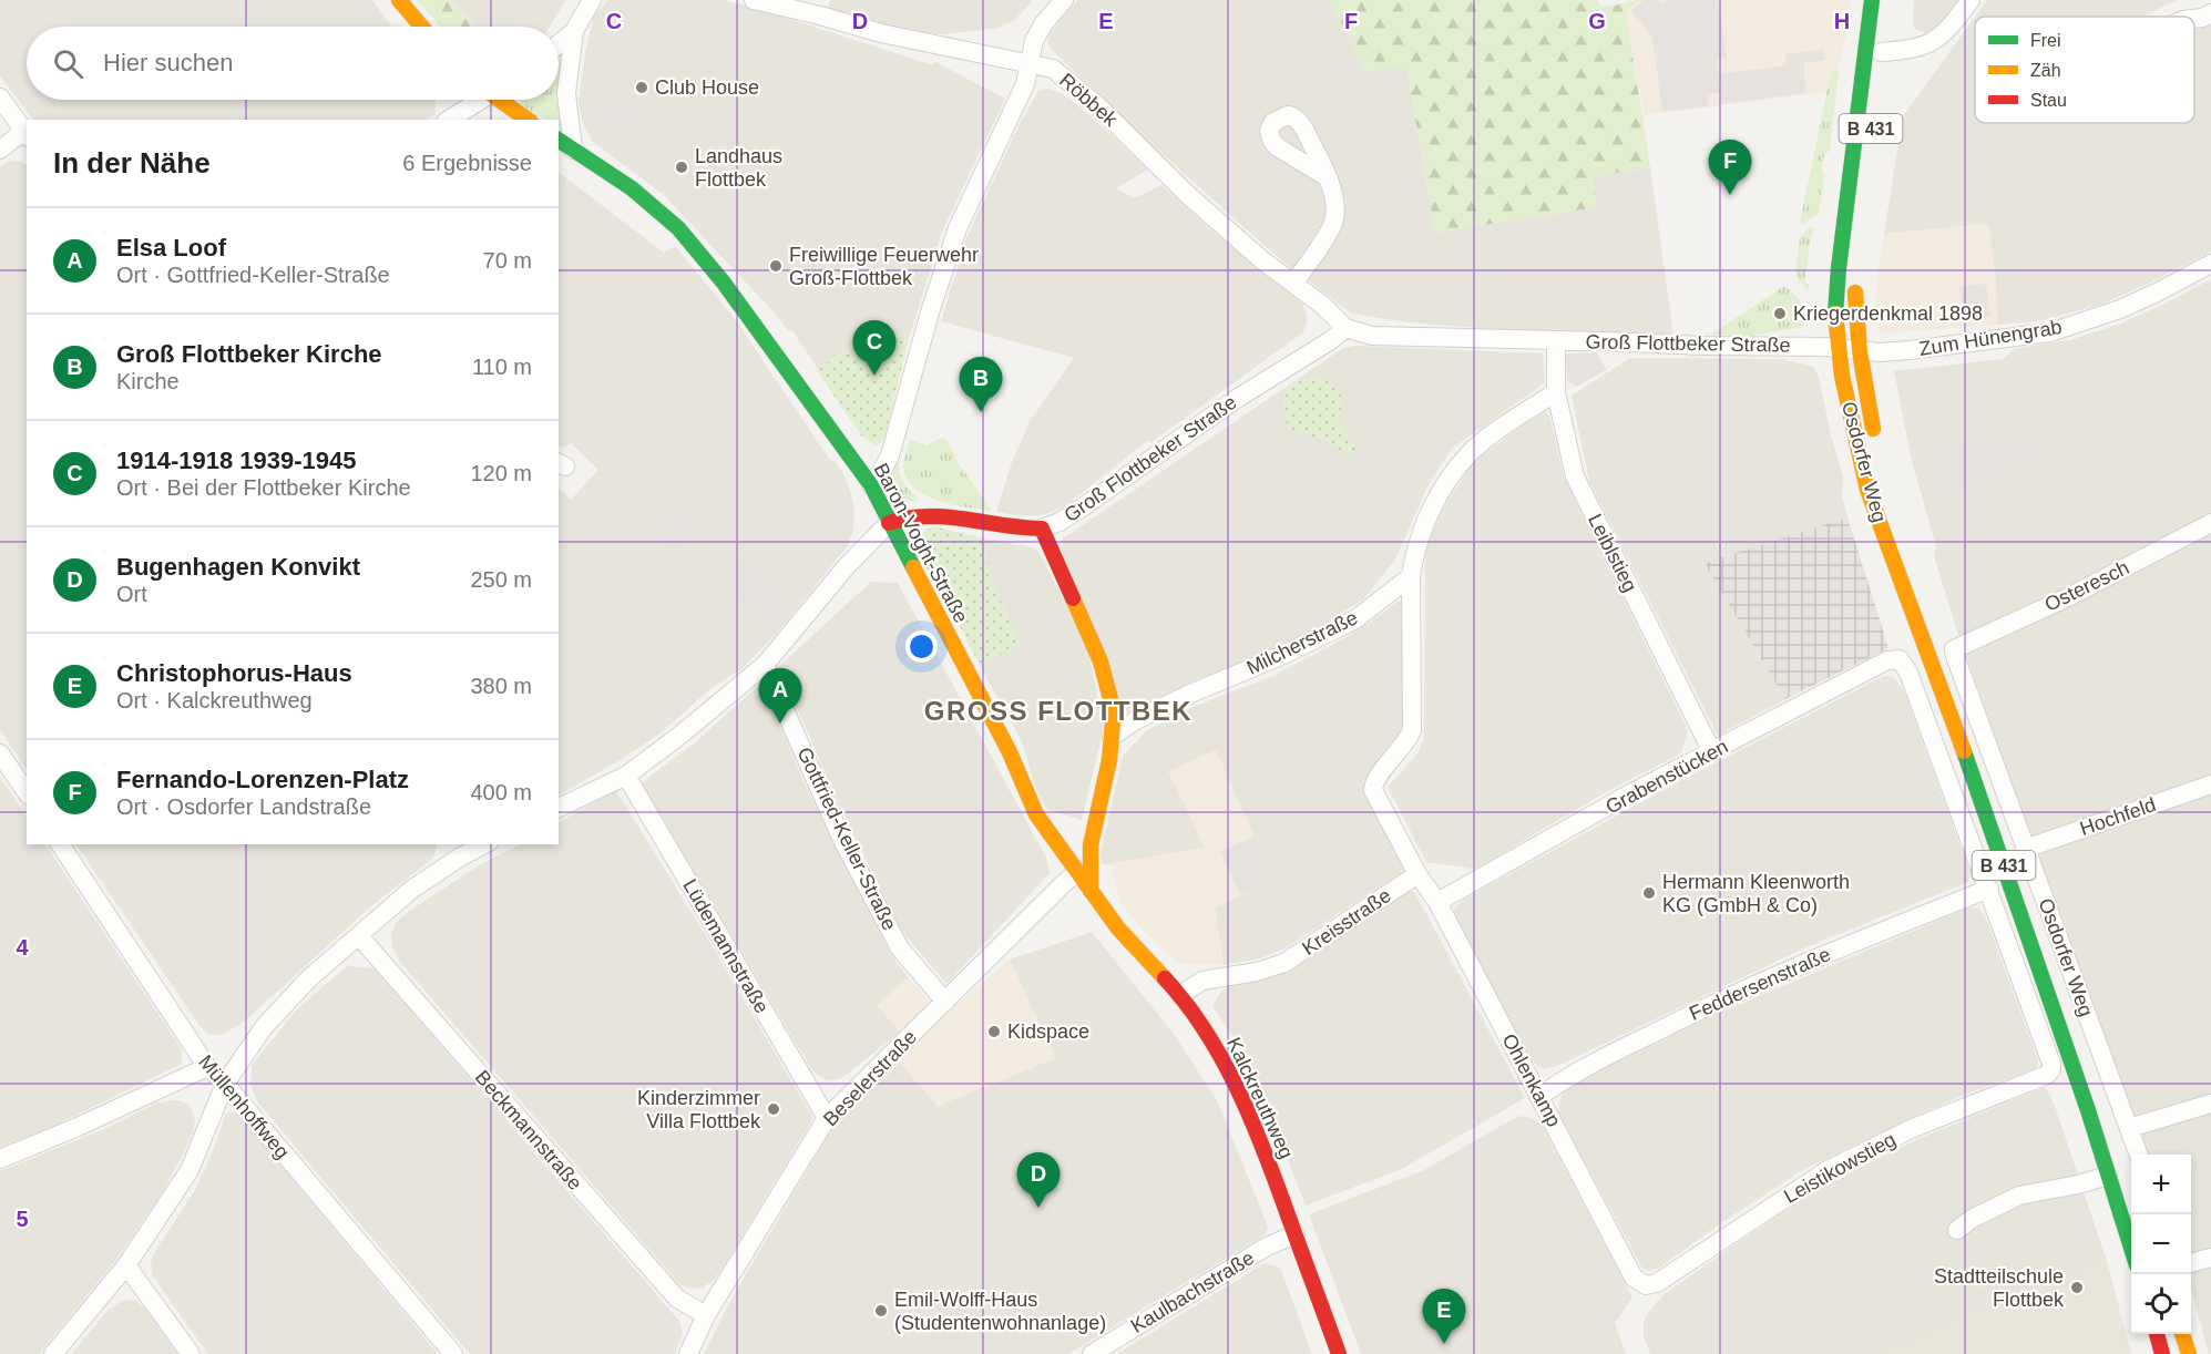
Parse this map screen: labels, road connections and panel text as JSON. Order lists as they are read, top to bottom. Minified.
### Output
{"streets":{"street":["Röbbek","B 431","Zum Hünengrab","Groß Flottbeker Straße","Osdorfer Weg","Baron-Voght-Straße","Leiblstieg","Osteresch","Milcherstraße","Grabenstücken","Hochfeld","Gottfried-Keller-Straße","Kreisstraße","Lüdemannstraße","Feddersenstraße","Beselerstraße","Ohlenkamp","Kalckreuthweg","Müllenhoffweg","Beckmannstraße","Leistikowstieg","Kaulbachstraße"]},"crossings":[["Röbbek","Groß Flottbeker Straße"],["B 431","Zum Hünengrab"],["B 431","Groß Flottbeker Straße"],["B 431","Osdorfer Weg"],["Zum Hünengrab","Groß Flottbeker Straße"],["Zum Hünengrab","Osdorfer Weg"],["Groß Flottbeker Straße","Osdorfer Weg"],["Groß Flottbeker Straße","Baron-Voght-Straße"],["Groß Flottbeker Straße","Leiblstieg"],["Osdorfer Weg","Osteresch"],["Osdorfer Weg","Hochfeld"],["Baron-Voght-Straße","Beselerstraße"],["Baron-Voght-Straße","Kalckreuthweg"],["Leiblstieg","Grabenstücken"],["Grabenstücken","Ohlenkamp"],["Gottfried-Keller-Straße","Beselerstraße"],["Kreisstraße","Ohlenkamp"],["Kreisstraße","Kalckreuthweg"],["Lüdemannstraße","Beselerstraße"],["Feddersenstraße","Ohlenkamp"],["Feddersenstraße","Leistikowstieg"],["Beselerstraße","Beckmannstraße"],["Ohlenkamp","Leistikowstieg"],["Kalckreuthweg","Kaulbachstraße"]],"districts":["GROSS FLOTTBEK"],"places":["Club House","Landhaus Flottbek","Freiwillige Feuerwehr Groß-Flottbek","Kriegerdenkmal 1898","Hermann Kleenworth KG (GmbH & Co)","Kidspace","Kinderzimmer Villa Flottbek","Stadtteilschule Flottbek","Emil-Wolff-Haus (Studentenwohnanlage)"],"legend":["Frei","Zäh","Stau"],"page":{"search":"Hier suchen","heading":["In der Nähe","6 Ergebnisse"],"pins":["F","C","B","A","D","E"],"list":[{"mark":"A","name":"Elsa Loof","note":"Ort · Gottfried-Keller-Straße","value":"70 m"},{"mark":"B","name":"Groß Flottbeker Kirche","note":"Kirche","value":"110 m"},{"mark":"C","name":"1914-1918 1939-1945","note":"Ort · Bei der Flottbeker Kirche","value":"120 m"},{"mark":"D","name":"Bugenhagen Konvikt","note":"Ort","value":"250 m"},{"mark":"E","name":"Christophorus-Haus","note":"Ort · Kalckreuthweg","value":"380 m"},{"mark":"F","name":"Fernando-Lorenzen-Platz","note":"Ort · Osdorfer Landstraße","value":"400 m"}],"map_buttons":["+","−"]},"grid":{"columns":["C","D","E","F","G","H"],"rows":["4","5"]}}
